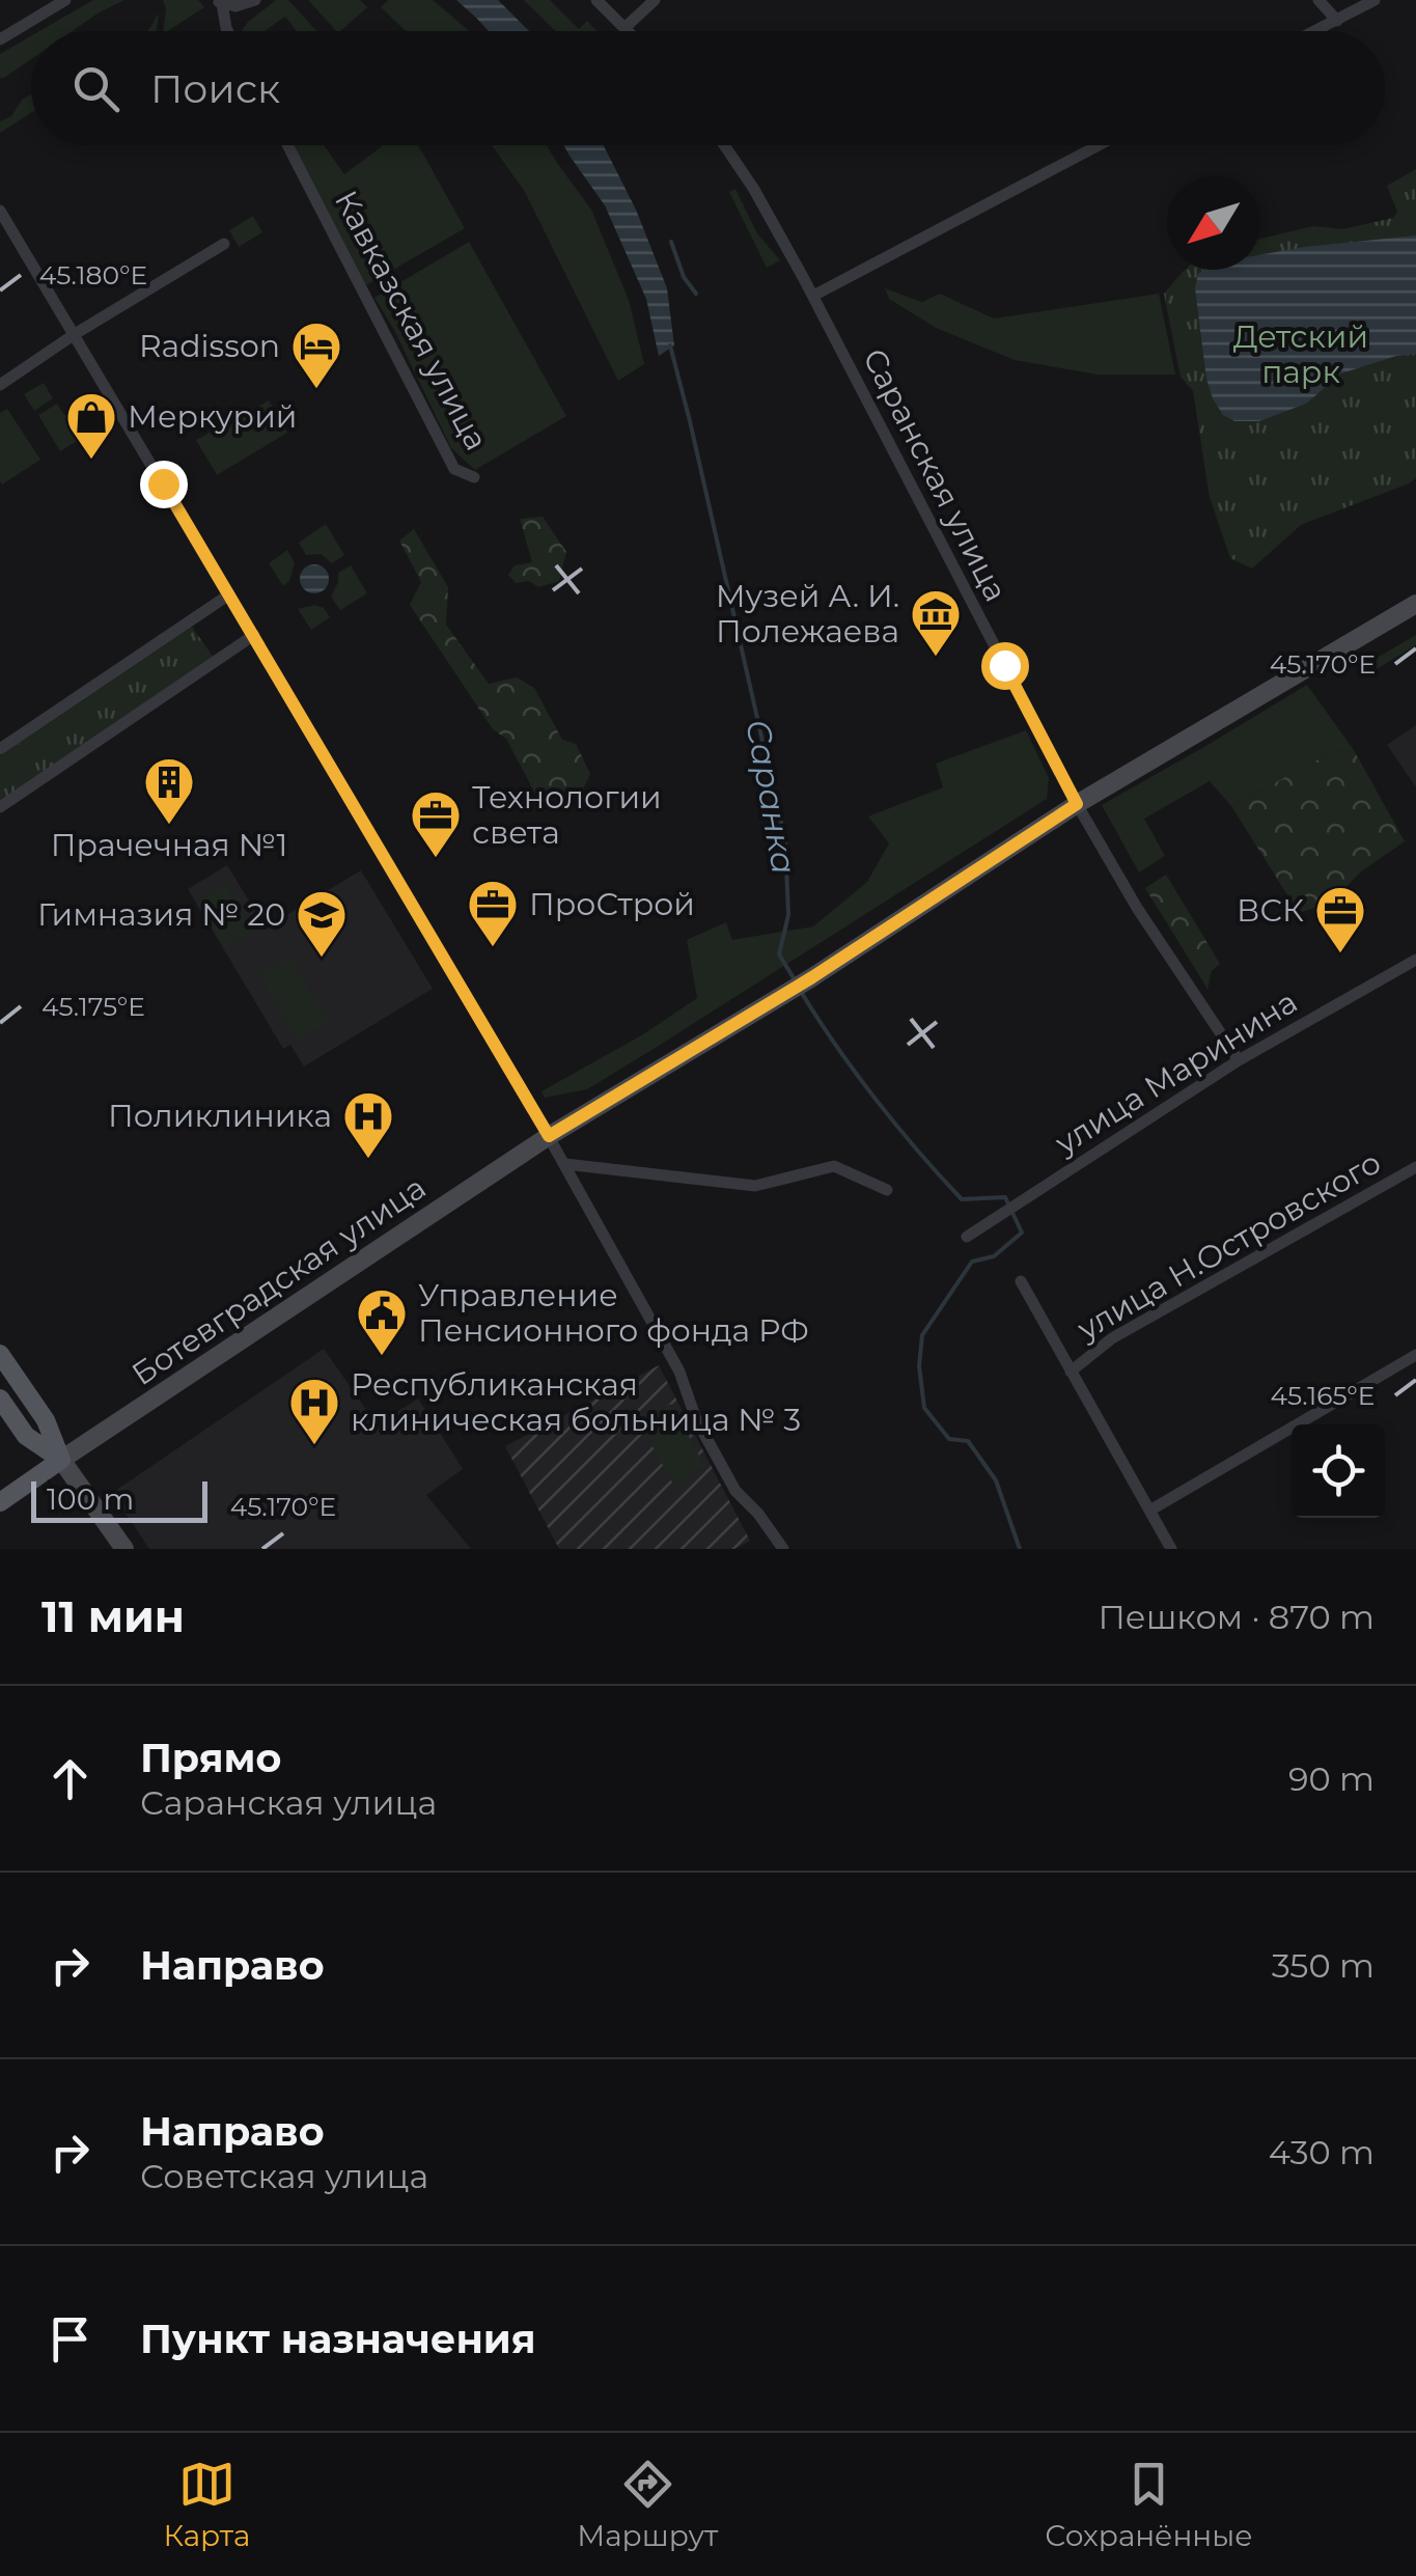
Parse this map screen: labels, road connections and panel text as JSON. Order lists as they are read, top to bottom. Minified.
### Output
{"streets":{"main road":["Ботевградская улица"],"street":["Кавказская улица","Саранская улица","улица Маринина","улица Н.Островского"]},"crossings":[["Саранская улица","улица Маринина"],["Саранская улица","Ботевградская улица"]],"water":["Саранка"],"parks":["Детский парк"],"places":{"hotel":["Radisson"],"shop":["Меркурий"],"museum":["Музей А. И. Полежаева"],"building":["Прачечная №1"],"office":["Технологии света","ПроСтрой","ВСК"],"school or university":["Гимназия № 20"],"hospital":["Поликлиника","Республиканская клиническая больница № 3"],"public building":["Управление Пенсионного фонда РФ"]},"scale_bar":"100 m","north":"bottom left","page":{"search":"Поиск","scale":"100 m","heading":["11 мин","Пешком · 870 m"],"list":[["Прямо","Саранская улица","90 m"],["Направо","350 m"],["Направо","Советская улица","430 m"],"Пункт назначения"],"nav":["Карта","Маршрут","Сохранённые"]},"coordinates":["45.180°E","45.170°E","45.175°E","45.165°E"]}
